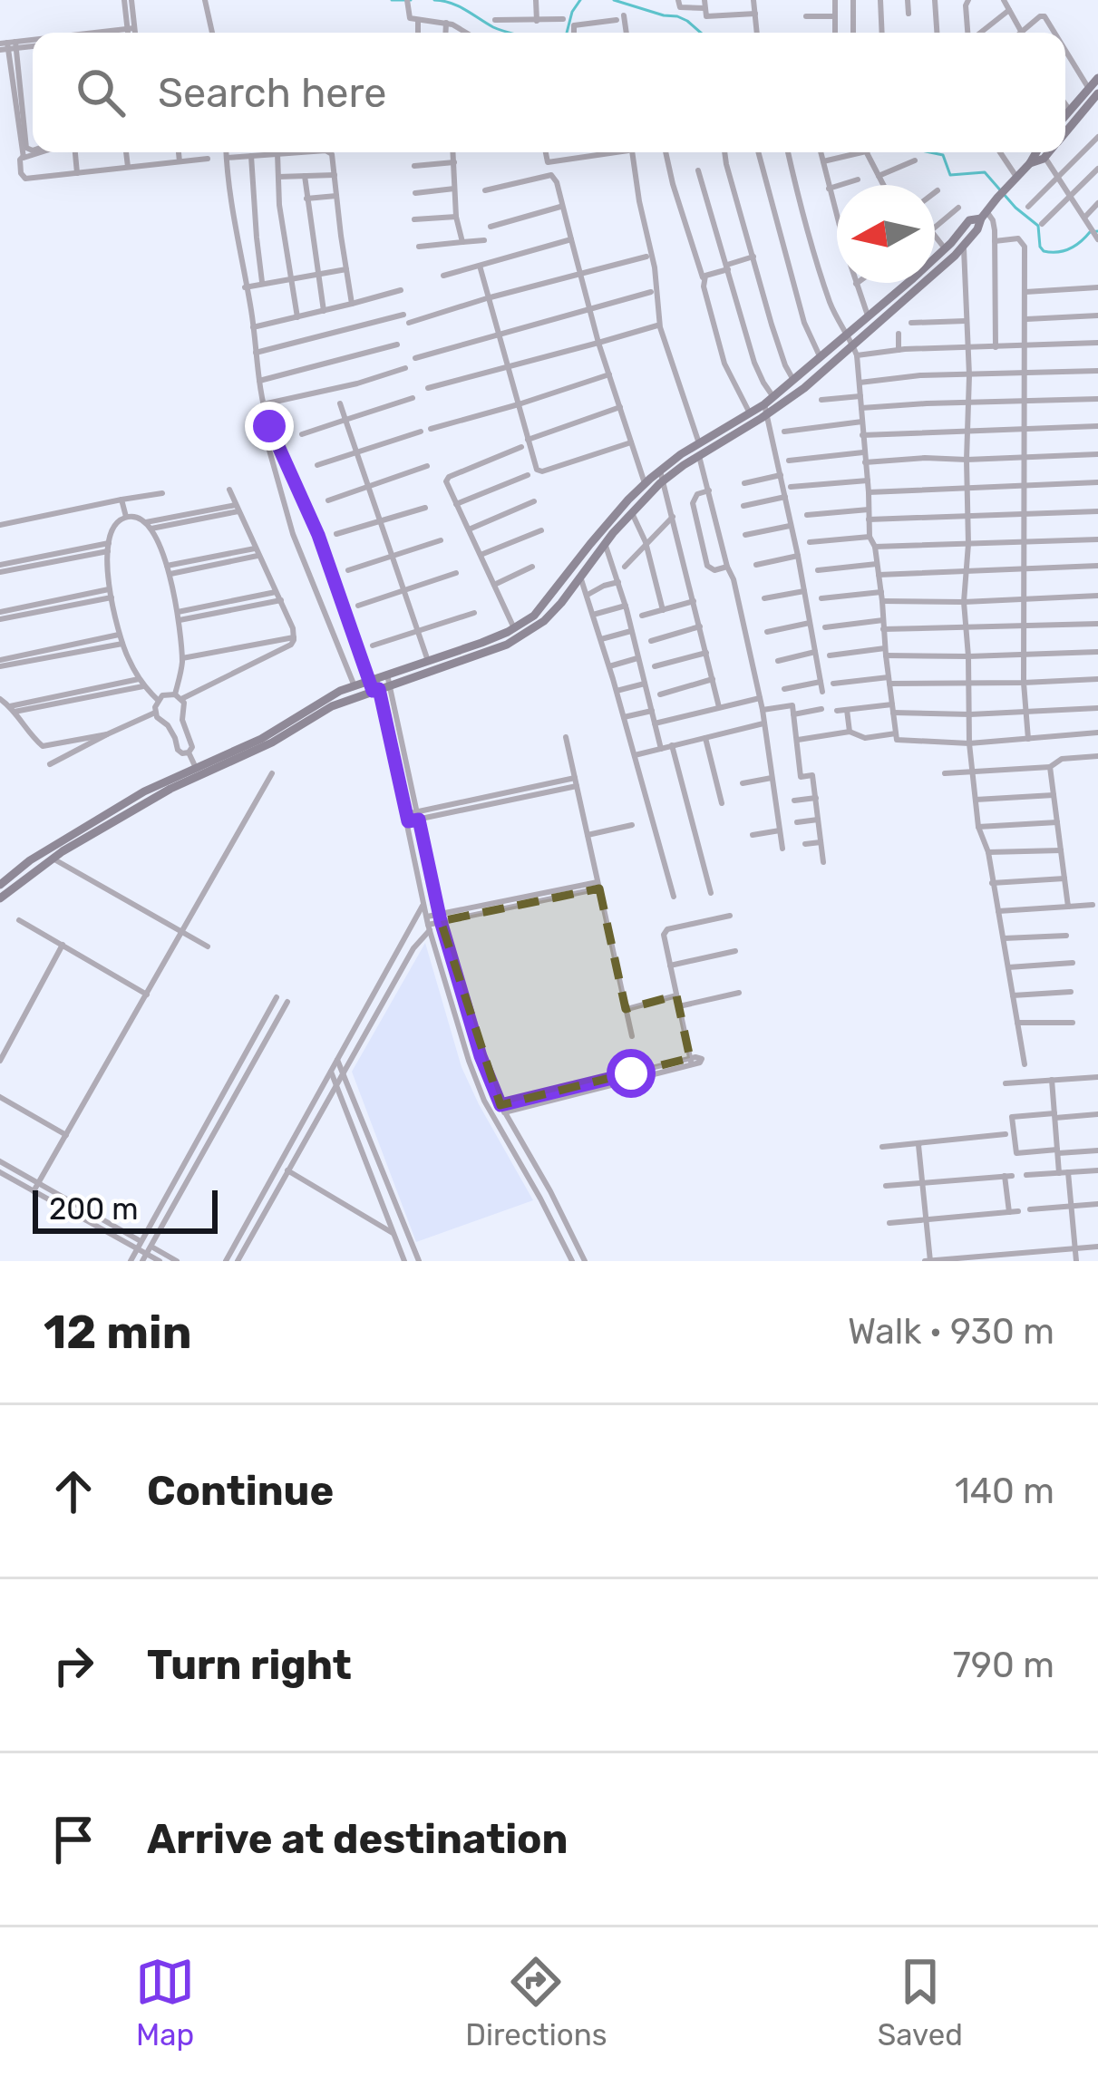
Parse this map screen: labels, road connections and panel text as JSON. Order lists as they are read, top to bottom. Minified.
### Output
{"scale_bar":"200 m","north":"left","page":{"search":"Search here","scale":"200 m","heading":["12 min","Walk · 930 m"],"list":[["Continue","140 m"],["Turn right","790 m"],"Arrive at destination"],"nav":["Map","Directions","Saved"]}}
